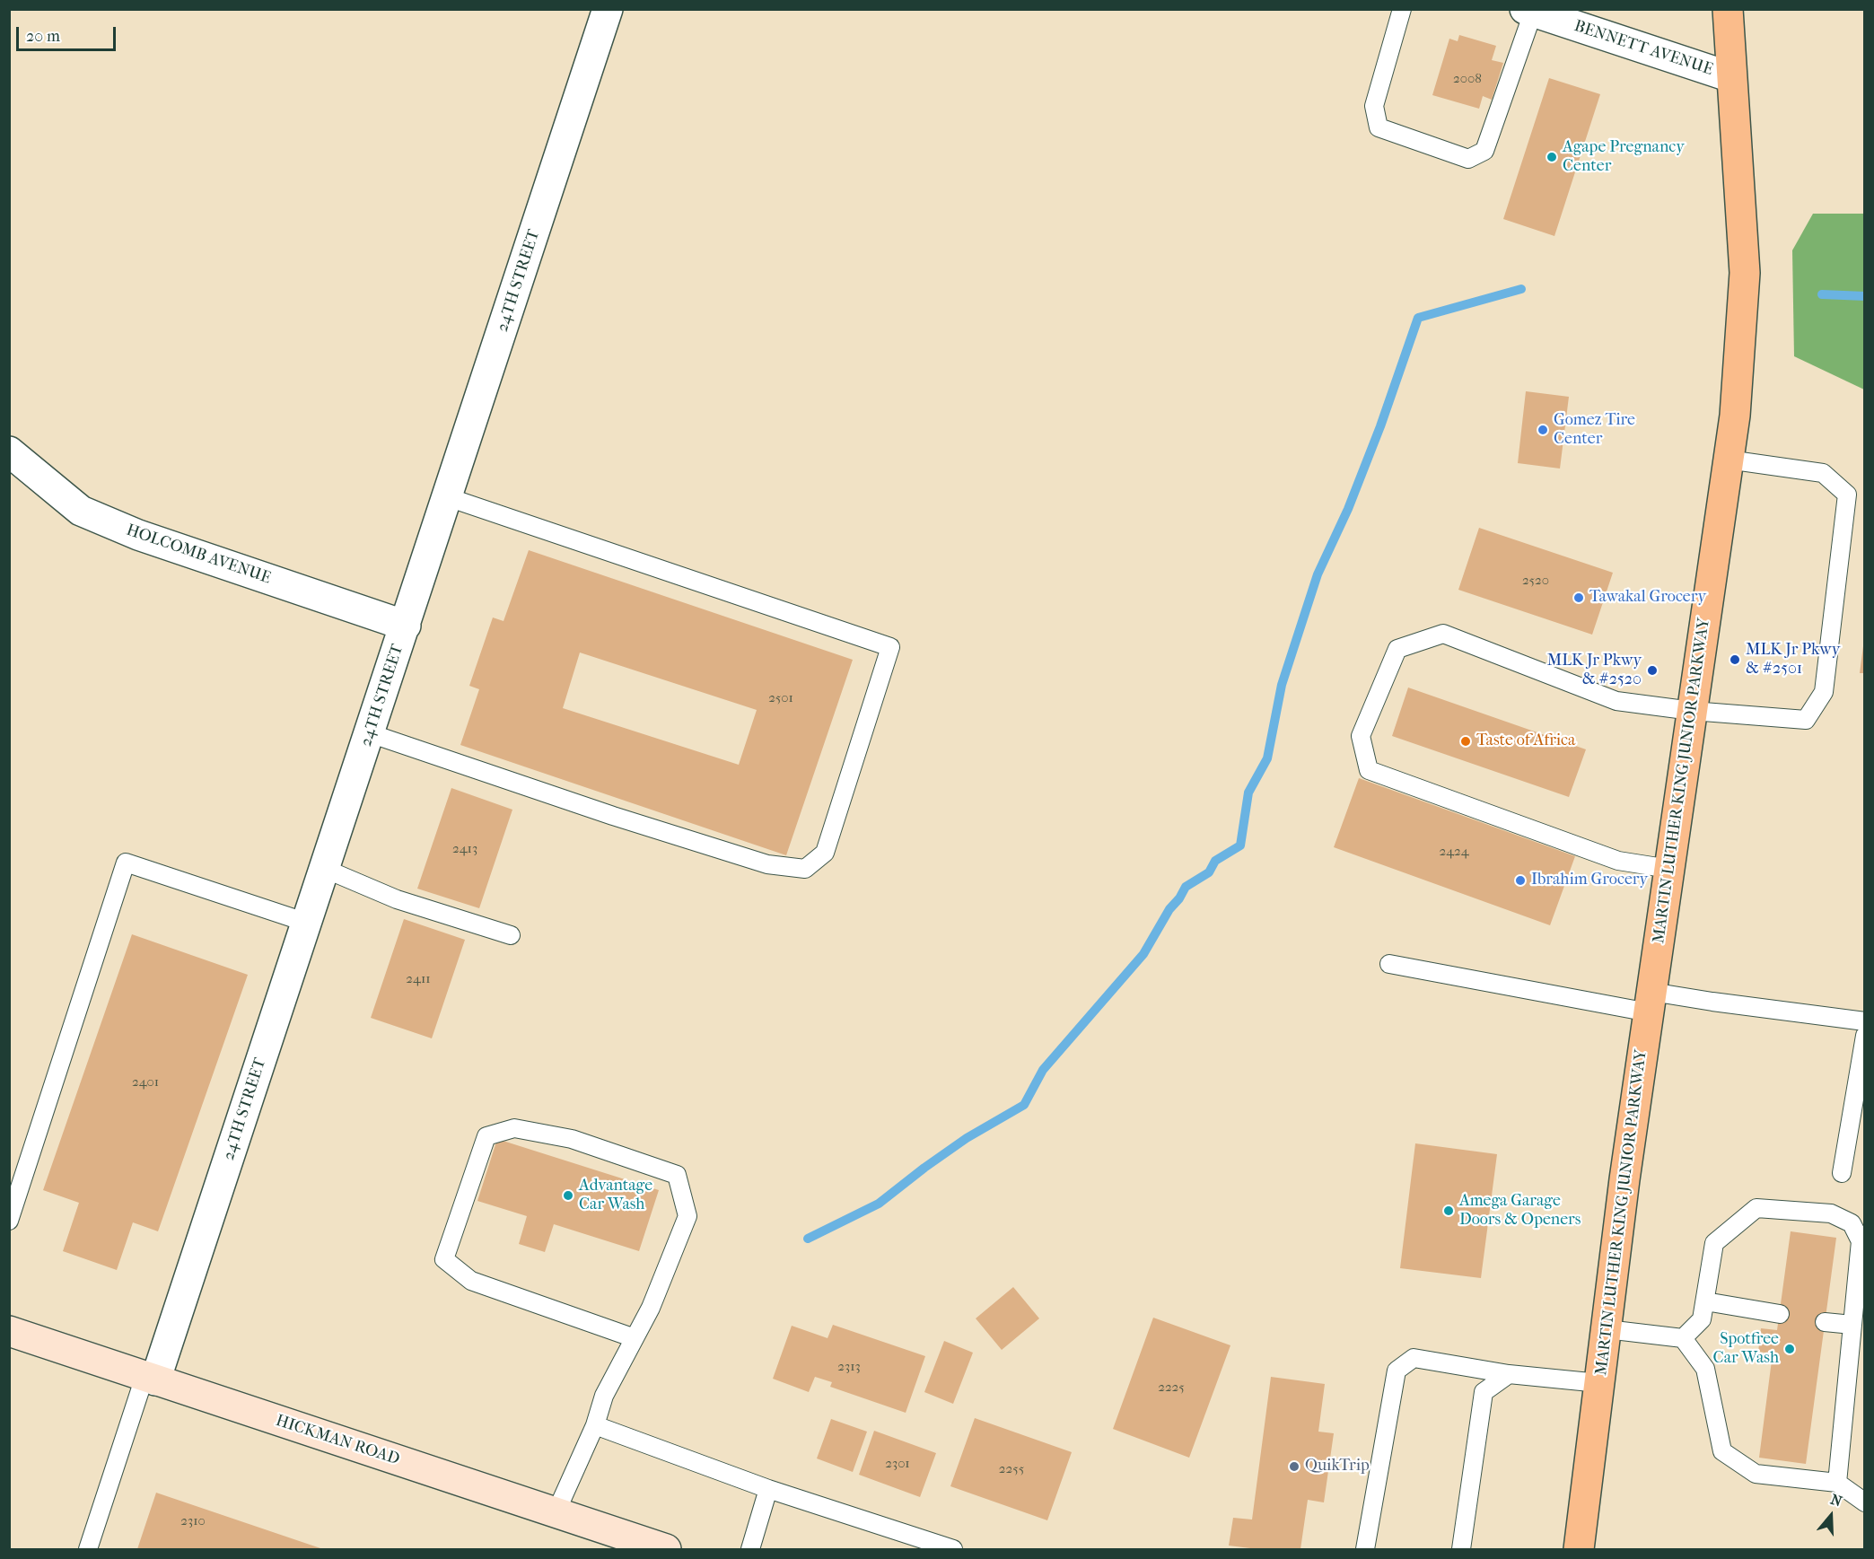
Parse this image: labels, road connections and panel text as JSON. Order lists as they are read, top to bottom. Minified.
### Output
{"streets":{"main road":["MARTIN LUTHER KING JUNIOR PARKWAY","HICKMAN ROAD"],"street":["BENNETT AVENUE","24TH STREET","HOLCOMB AVENUE"]},"crossings":[["BENNETT AVENUE","MARTIN LUTHER KING JUNIOR PARKWAY"],["24TH STREET","HOLCOMB AVENUE"],["24TH STREET","HICKMAN ROAD"]],"places":["Agape Pregnancy Center","Gomez Tire Center","Tawakal Grocery","MLK Jr Pkwy & #2501","MLK Jr Pkwy & #2520","Taste of Africa","Ibrahim Grocery","Advantage Car Wash","Amega Garage Doors & Openers","Spotfree Car Wash","QuikTrip"],"house_numbers":["2008","2520","2501","2413","2424","2411","2401","2313","2225","2301","2255","2310"],"scale_bar":"20 m","north":"top"}
